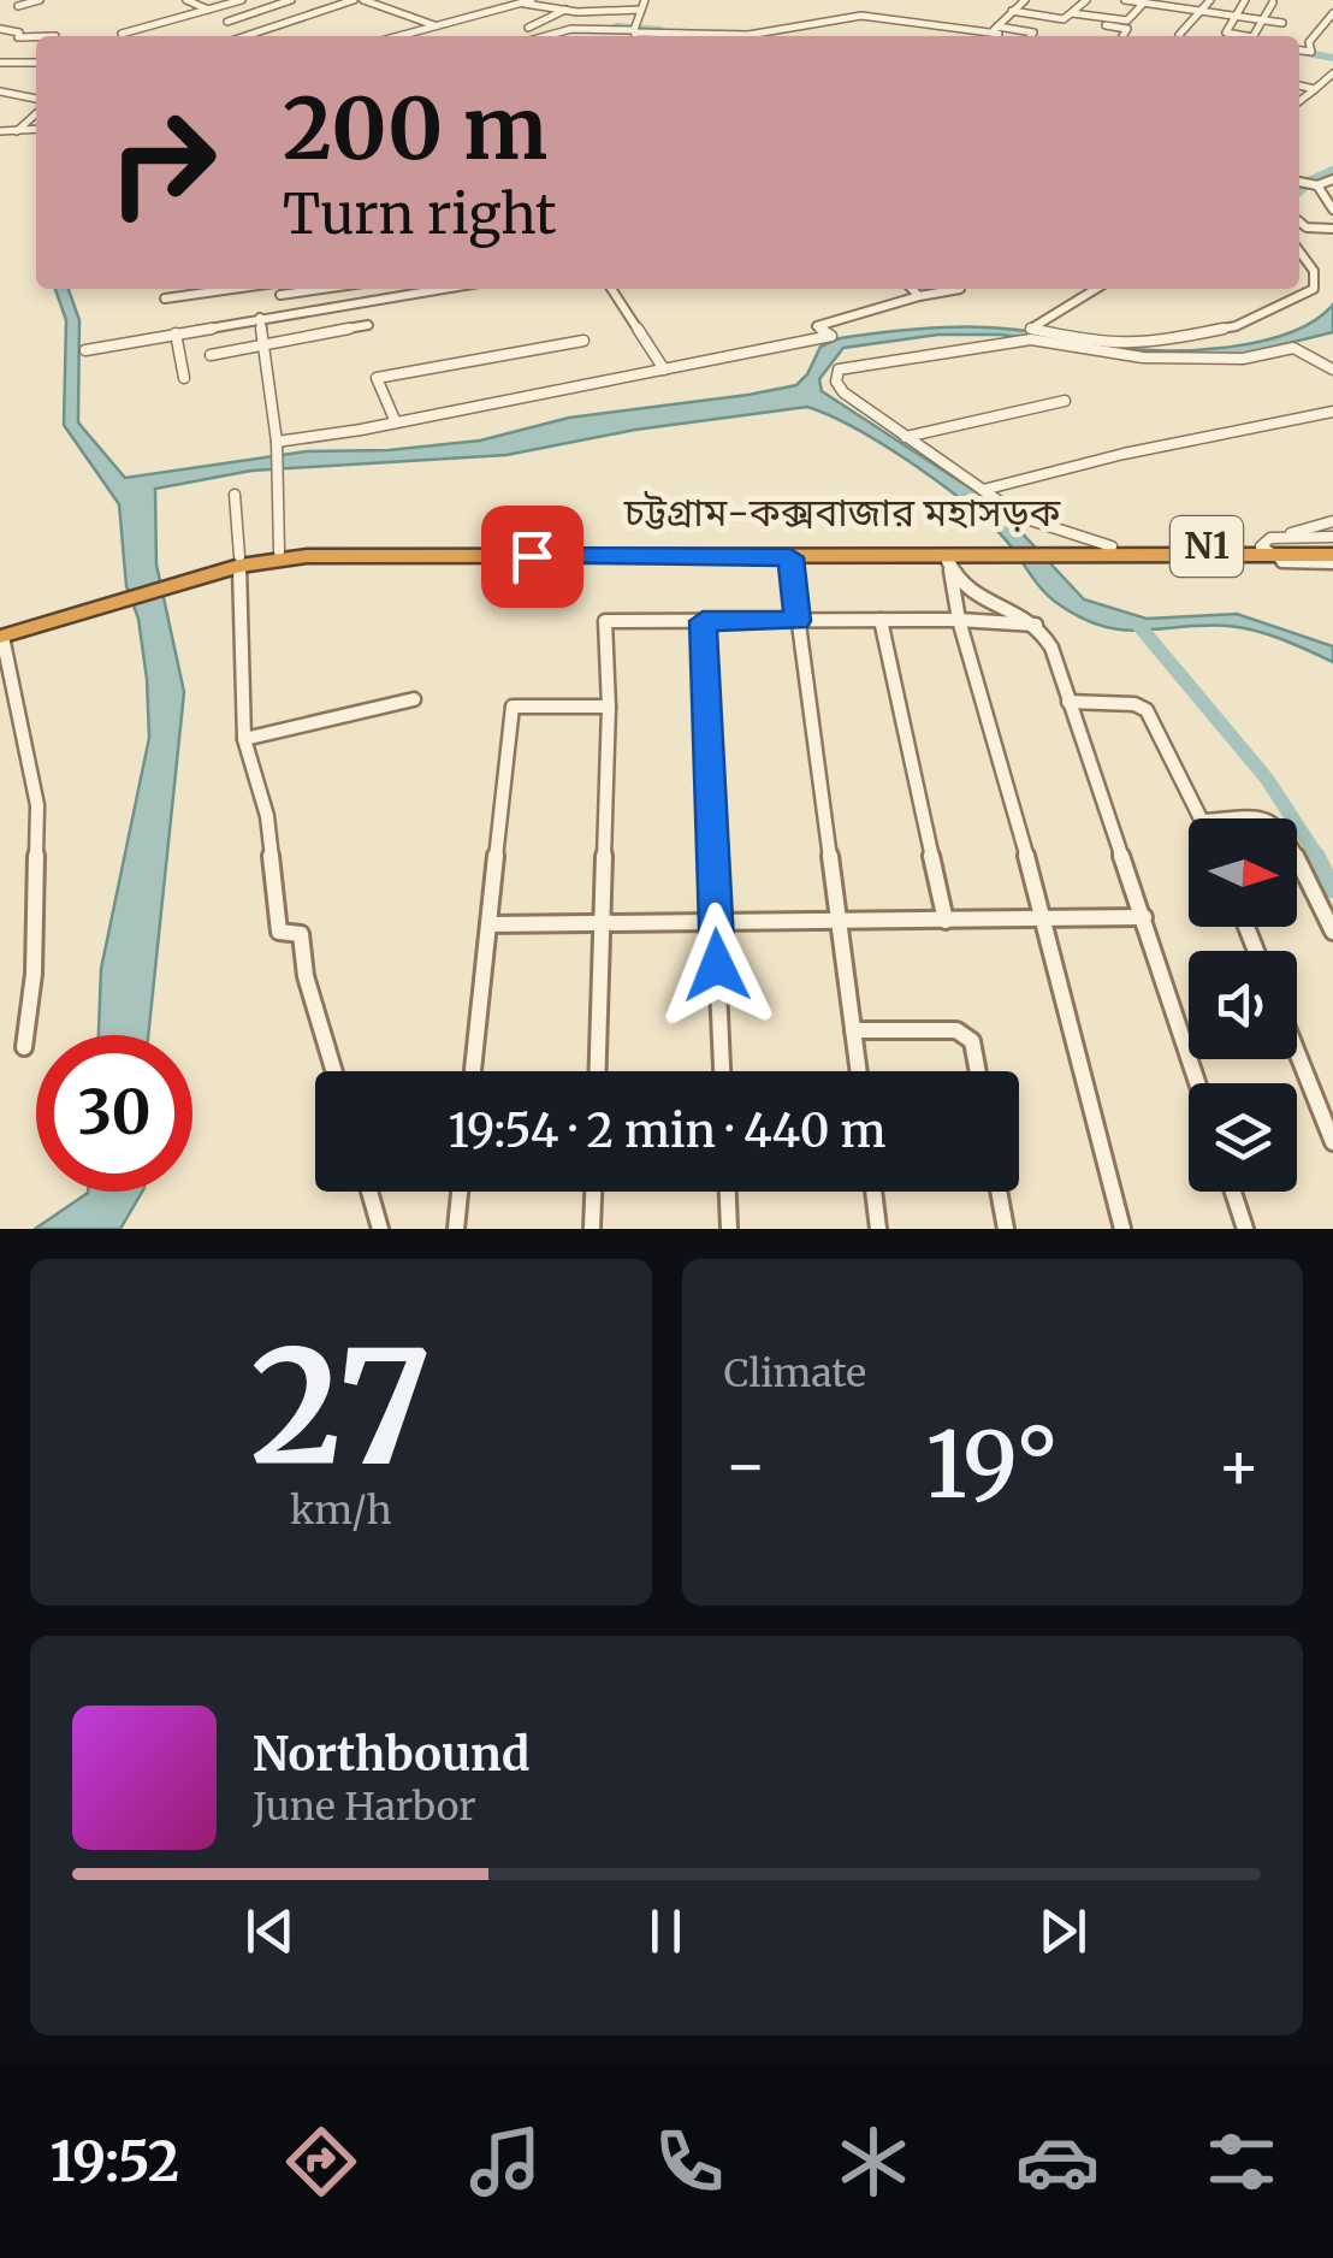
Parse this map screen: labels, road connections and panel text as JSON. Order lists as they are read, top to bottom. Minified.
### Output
{"streets":{"highway":["চট্টগ্রাম-কক্সবাজার মহাসড়ক","N1"]},"north":"right","page":{"turn":["200 m","Turn right"],"limit":"30","trip":"19:54 · 2 min · 440 m","tile":[["27","km/h"],"Climate"],"heat":["−","19°","+"],"song":["Northbound","June Harbor"],"tabs":"19:52"}}
